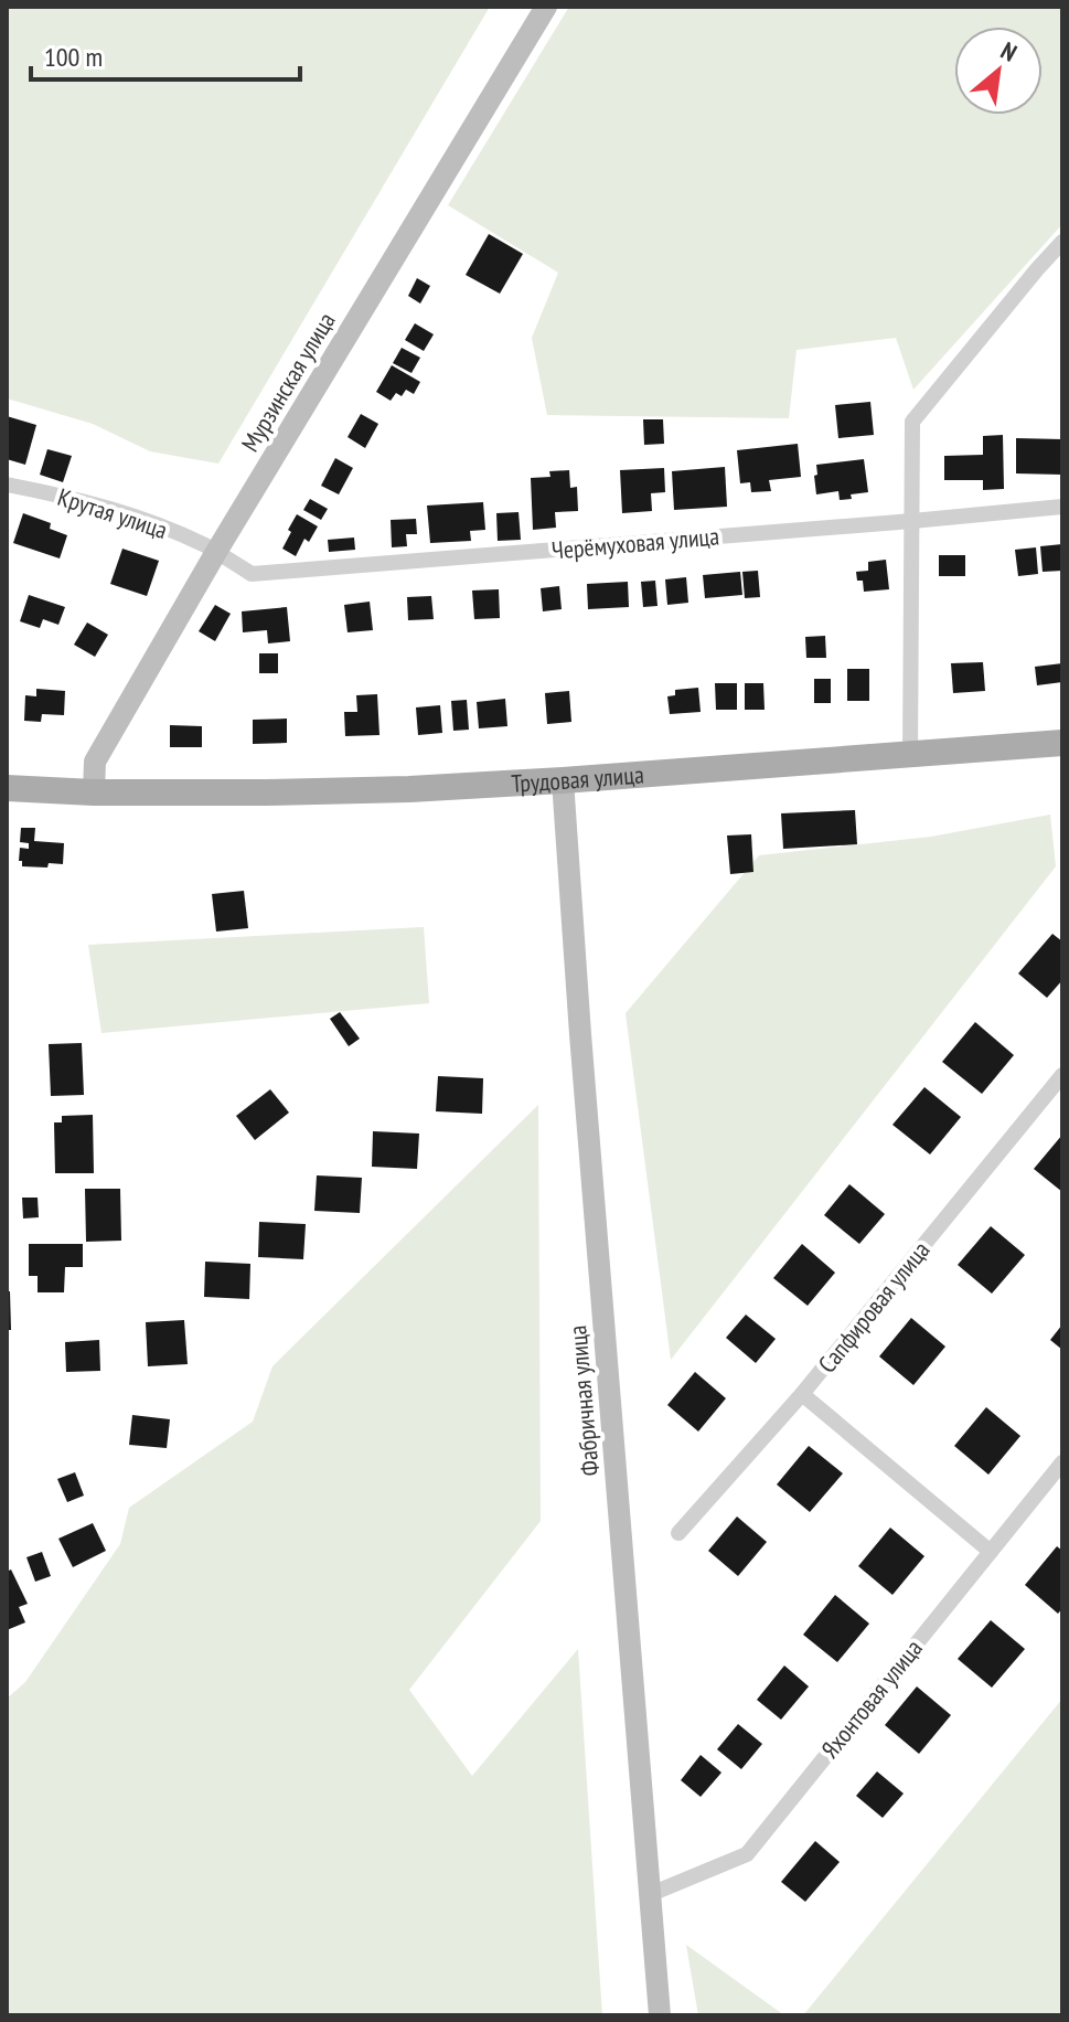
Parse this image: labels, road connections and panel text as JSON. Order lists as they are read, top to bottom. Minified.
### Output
{"streets":{"main road":["Трудовая улица"],"street":["Мурзинская улица","Крутая улица","Черёмуховая улица","Сапфировая улица","Фабричная улица","Яхонтовая улица"]},"crossings":[["Мурзинская улица","Крутая улица"],["Мурзинская улица","Черёмуховая улица"],["Мурзинская улица","Трудовая улица"],["Крутая улица","Черёмуховая улица"],["Трудовая улица","Фабричная улица"],["Фабричная улица","Яхонтовая улица"]],"scale_bar":"100 m","north":"top right"}
